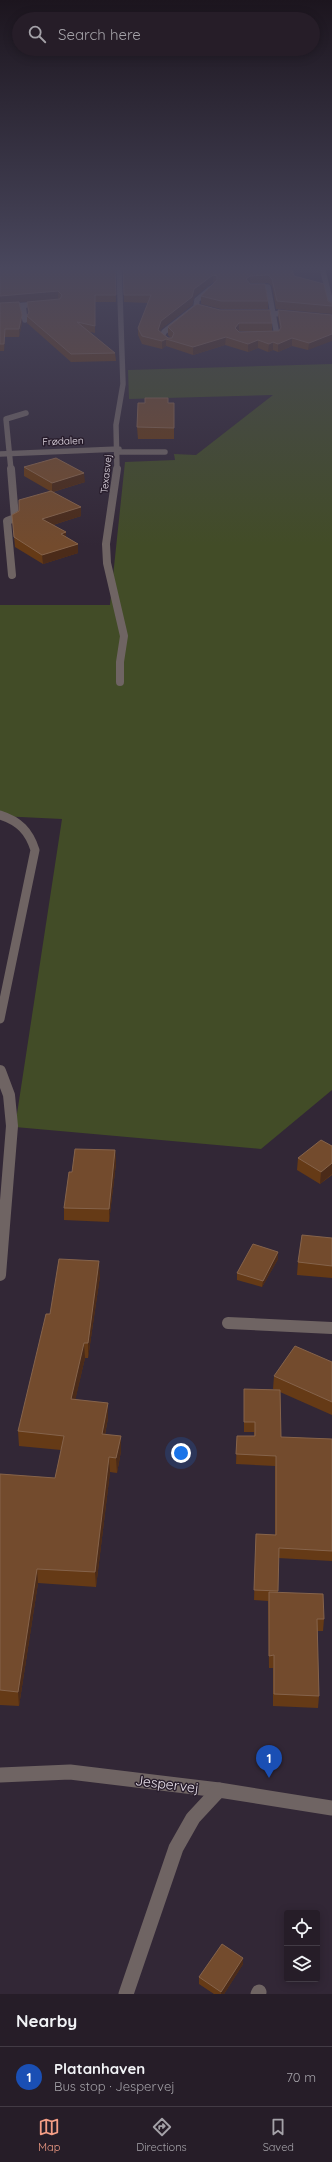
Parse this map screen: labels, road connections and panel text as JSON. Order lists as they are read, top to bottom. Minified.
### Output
{"streets":{"street":["Frødalen","Texasvej","Jespervej"]},"crossings":[["Frødalen","Texasvej"]],"page":{"search":"Search here","pins":"1","heading":"Nearby","list":[{"mark":"1","name":"Platanhaven","note":"Bus stop · Jespervej","value":"70 m"}],"nav":["Map","Directions","Saved"]}}
